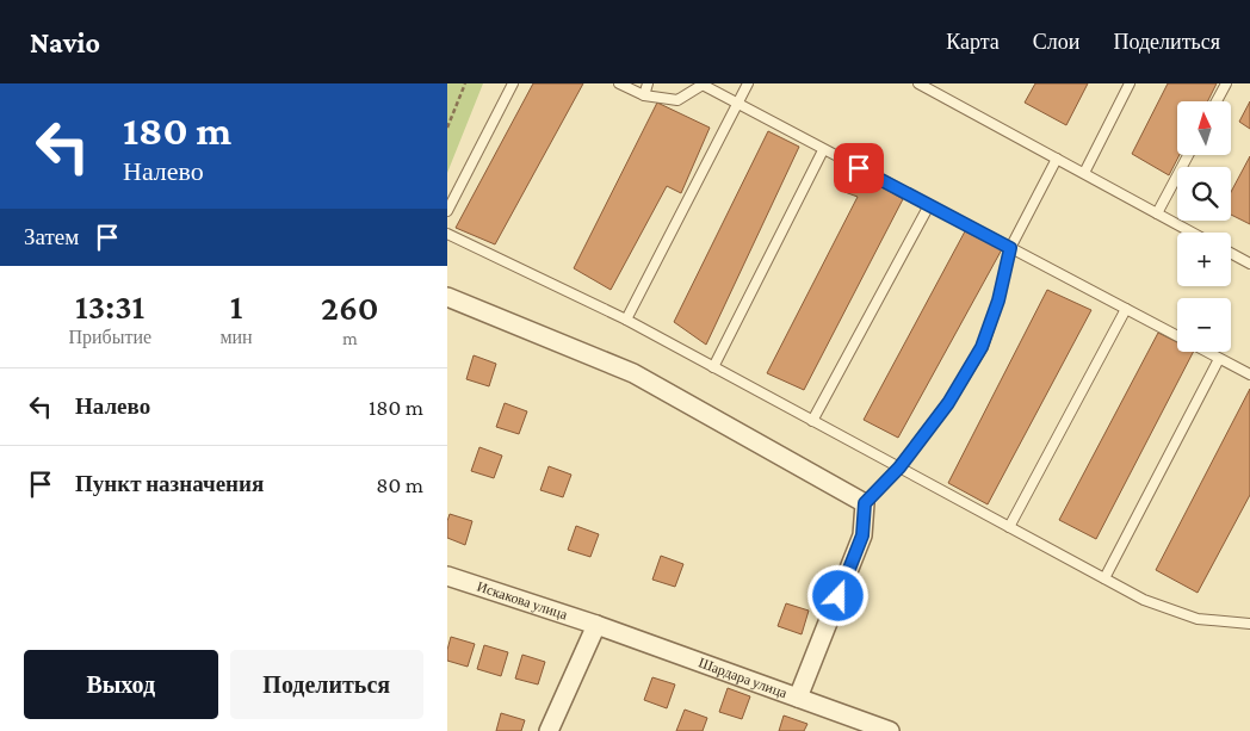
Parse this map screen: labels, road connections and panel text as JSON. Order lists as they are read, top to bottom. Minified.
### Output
{"streets":{"street":["Искакова улица","Шардара улица"]},"crossings":[["Искакова улица","Шардара улица"]],"north":"top","page":{"header":"Navio","nav":["Карта","Слои","Поделиться"],"turn":["180 m","Налево"],"map_buttons":["+","−"],"then":"Затем","eta":["13:31","Прибытие","1","мин","260","m"],"list":[{"name":"Налево","value":"180 m"},{"name":"Пункт назначения","value":"80 m"}],"buttons":["Выход","Поделиться"]}}
